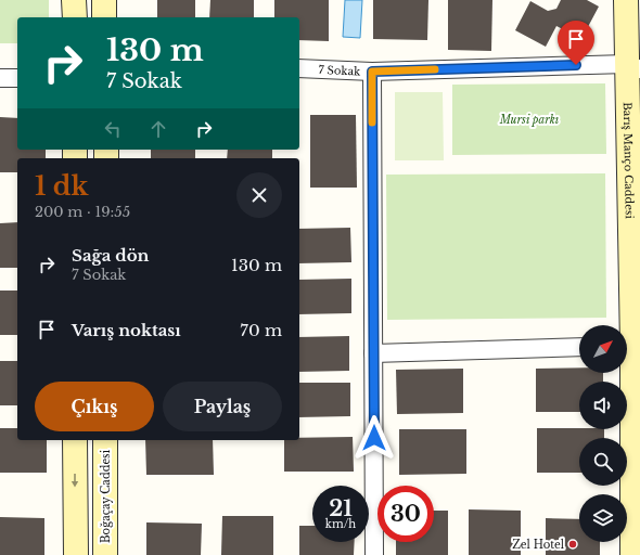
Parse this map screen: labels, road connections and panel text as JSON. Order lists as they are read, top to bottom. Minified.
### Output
{"streets":{"street":["7 Sokak","Barış Manço Caddesi","Boğaçay Caddesi"]},"crossings":[["7 Sokak","Barış Manço Caddesi"]],"parks":["Mursi parkı"],"places":["Zel Hotel"],"north":"top right","page":{"turn":["130 m","7 Sokak"],"heading":["1 dk","200 m · 19:55"],"list":[{"name":"Sağa dön","note":"7 Sokak","value":"130 m"},{"name":"Varış noktası","value":"70 m"}],"buttons":["Çıkış","Paylaş"],"speed":"21 km/h","limit":"30"}}
